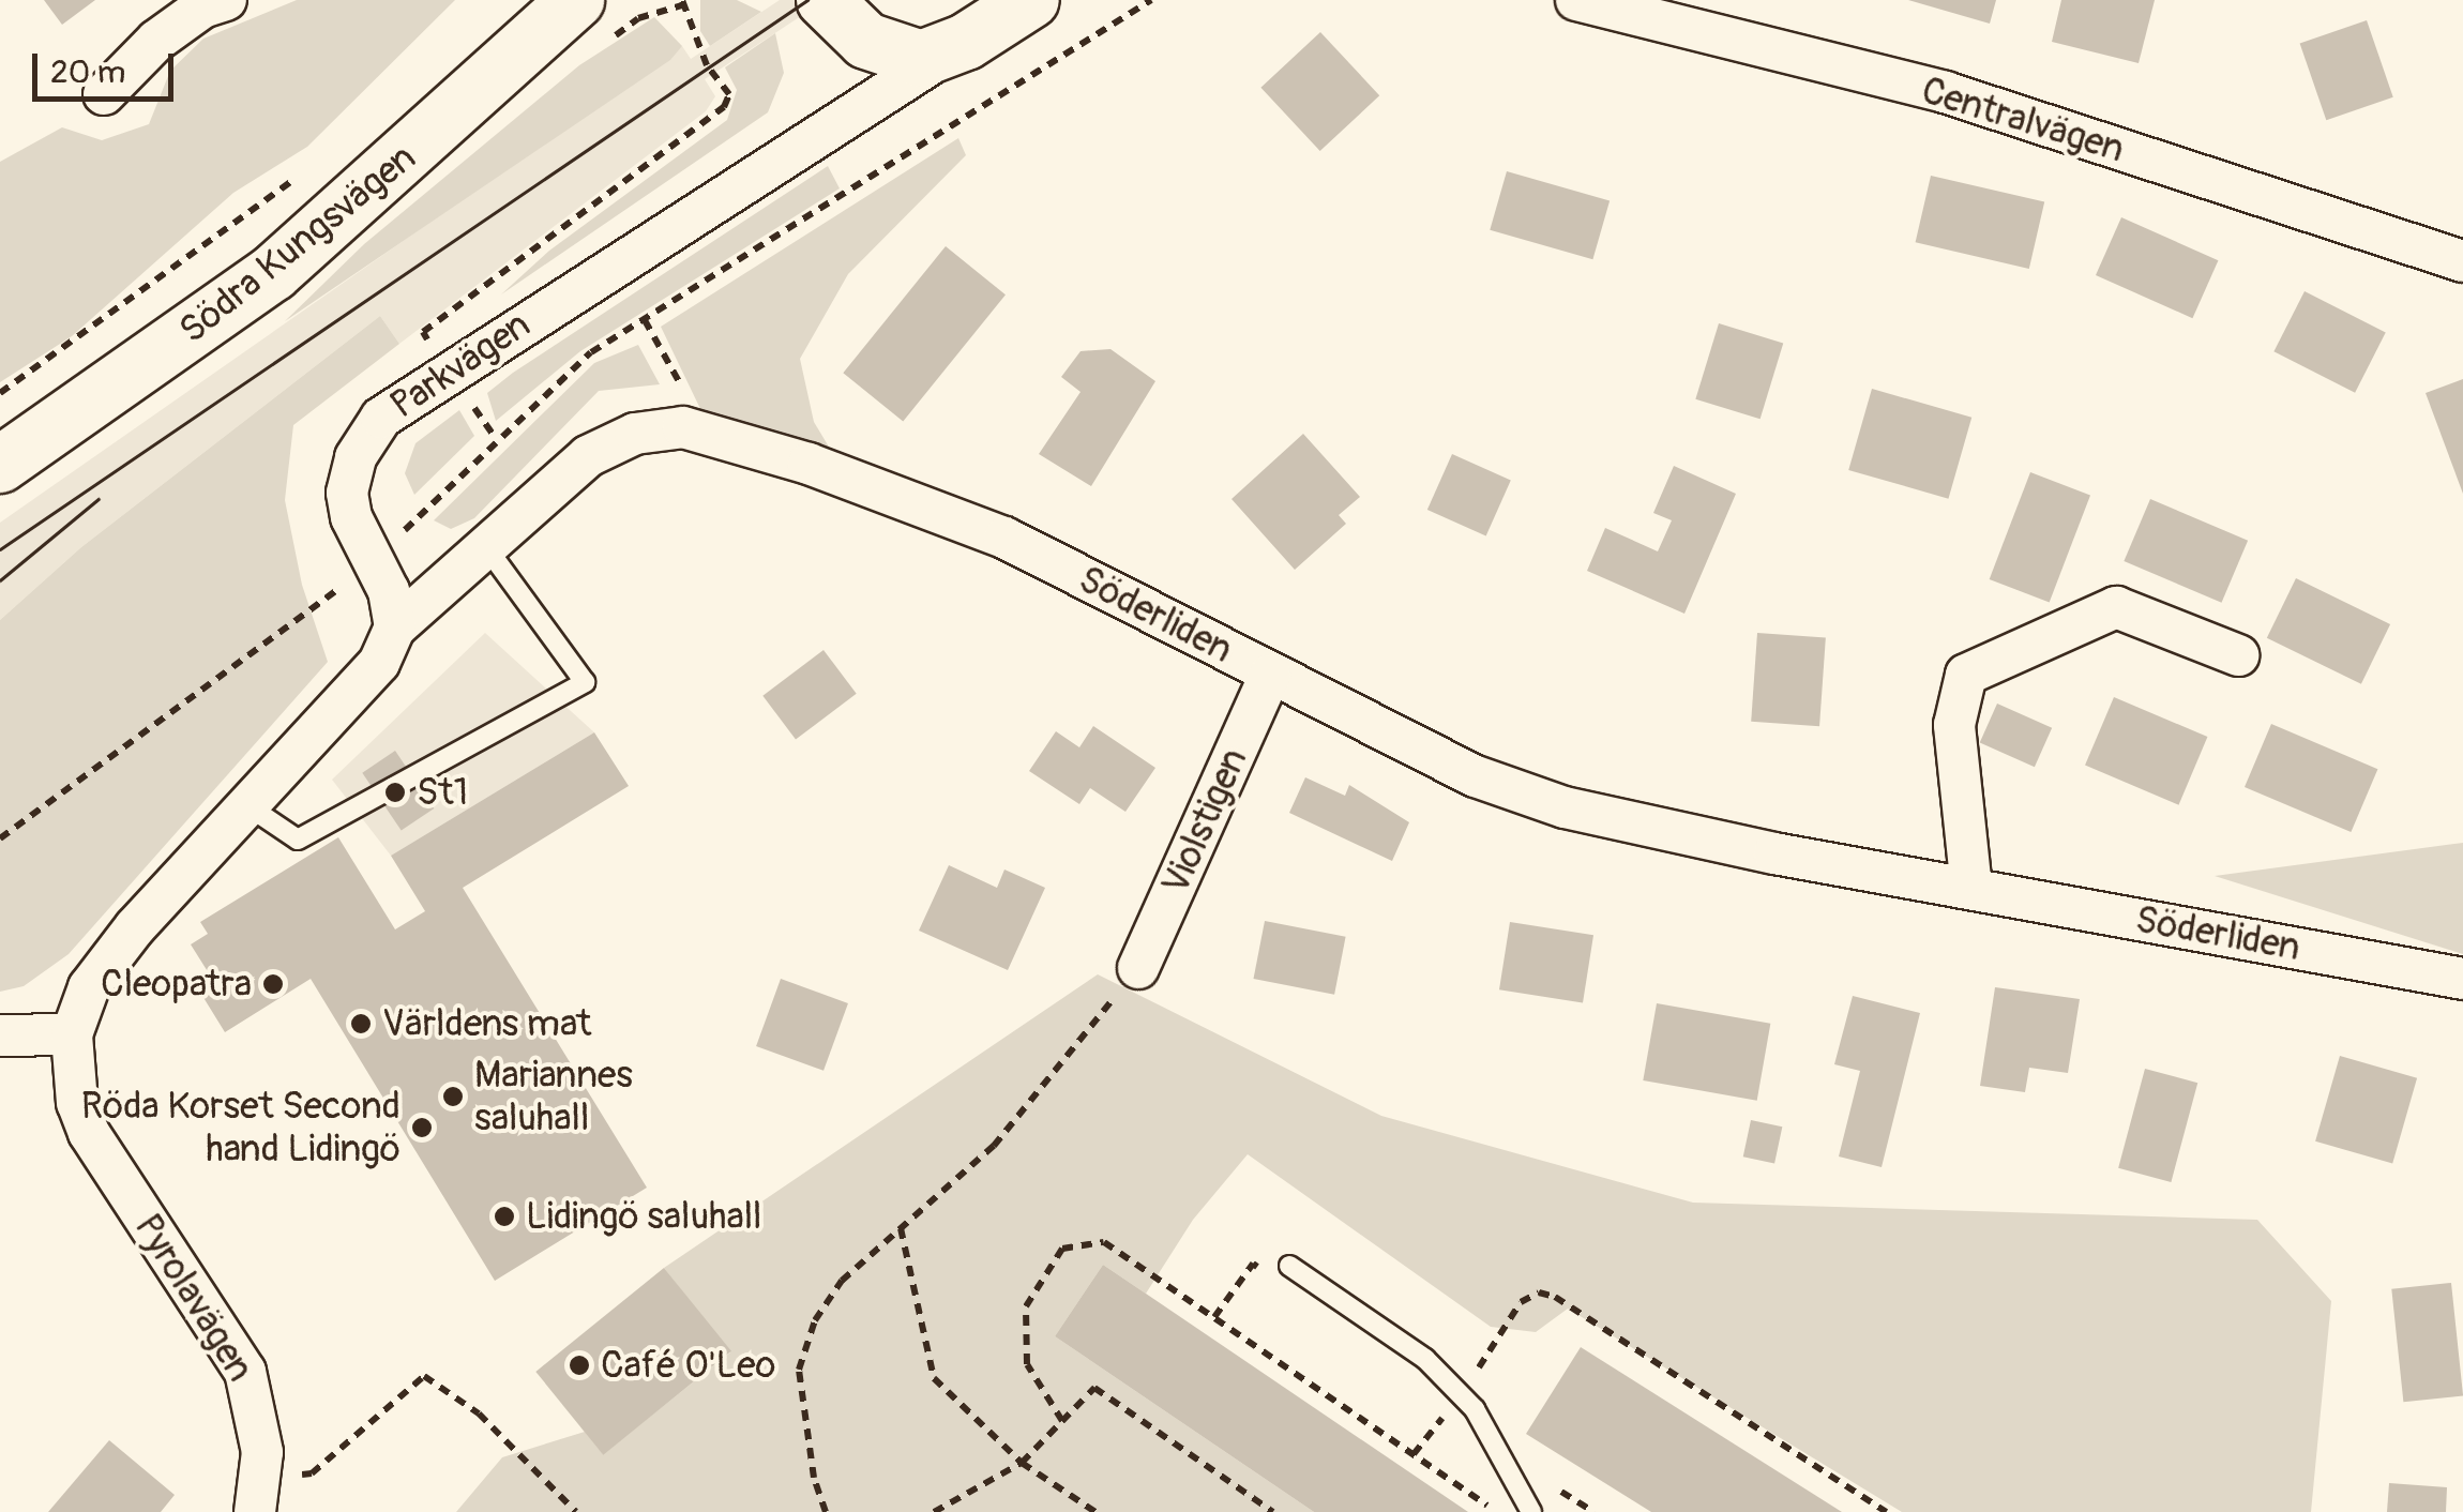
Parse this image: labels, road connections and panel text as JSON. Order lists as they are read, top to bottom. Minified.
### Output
{"streets":{"main road":["Södra Kungsvägen"],"street":["Centralvägen","Parkvägen","Söderliden","Violstigen","Pyrolavägen"]},"crossings":[["Parkvägen","Söderliden"],["Söderliden","Violstigen"]],"places":["St1","Cleopatra","Världens mat","Mariannes saluhall","Röda Korset Second hand Lidingö","Lidingö saluhall","Café O'Leo"],"scale_bar":"20 m"}
